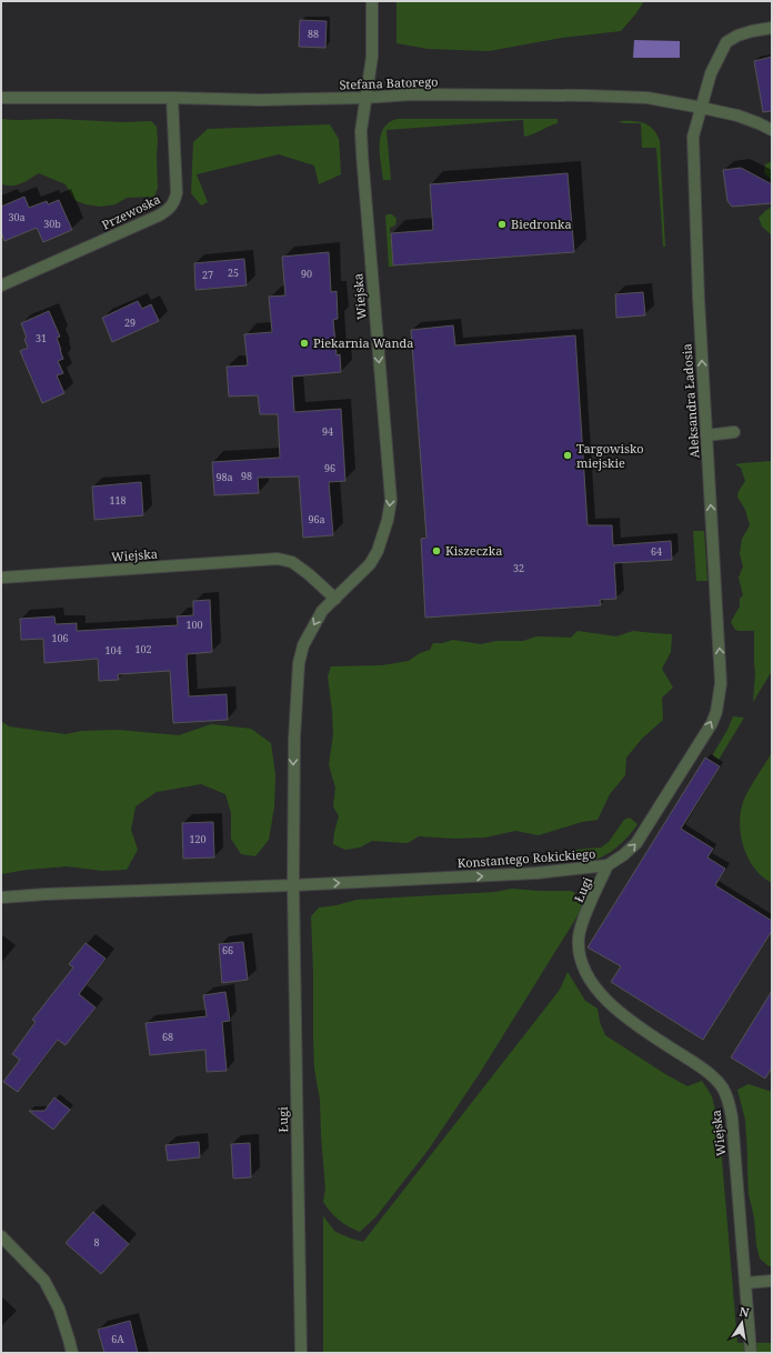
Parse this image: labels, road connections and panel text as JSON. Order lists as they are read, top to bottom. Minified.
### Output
{"streets":{"street":["Stefana Batorego","Przewoska","Wiejska","Aleksandra Ładosia","Konstantego Rokickiego","Ługi"]},"crossings":[["Stefana Batorego","Przewoska"],["Stefana Batorego","Wiejska"],["Stefana Batorego","Aleksandra Ładosia"],["Wiejska","Konstantego Rokickiego"],["Wiejska","Ługi"],["Aleksandra Ładosia","Konstantego Rokickiego"],["Konstantego Rokickiego","Ługi"]],"one_way":["Wiejska","Aleksandra Ładosia","Konstantego Rokickiego"],"places":["Biedronka","Piekarnia Wanda","Targowisko miejskie","Kiszeczka"],"house_numbers":["88","30a","30b","25","90","27","29","31","94","96","98","98a","118","96a","64","32","100","106","102","104","120","66","68","8","6A"],"north":"top"}
